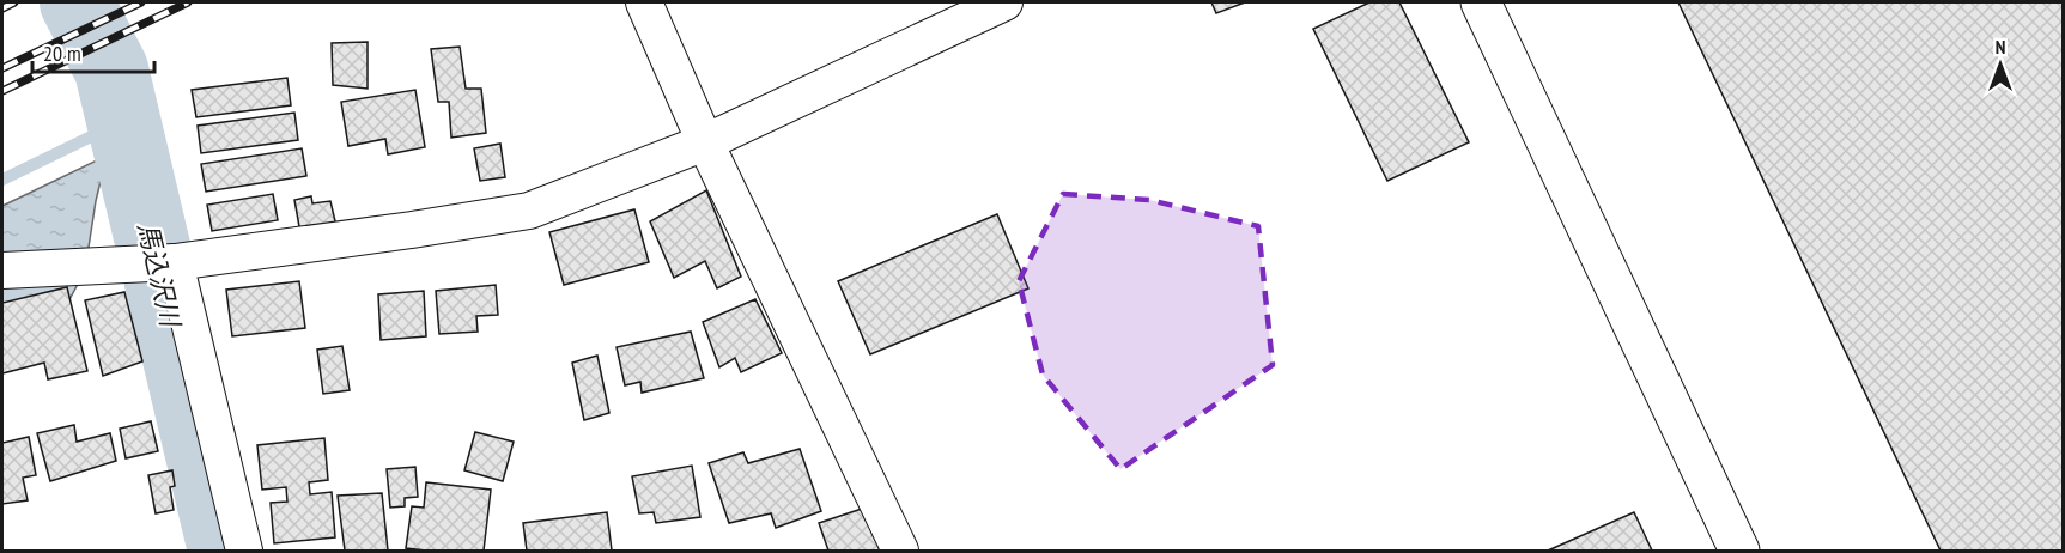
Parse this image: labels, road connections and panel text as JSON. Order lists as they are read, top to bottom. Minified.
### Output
{"water":["馬込沢川"],"scale_bar":"20 m","north":"top"}
